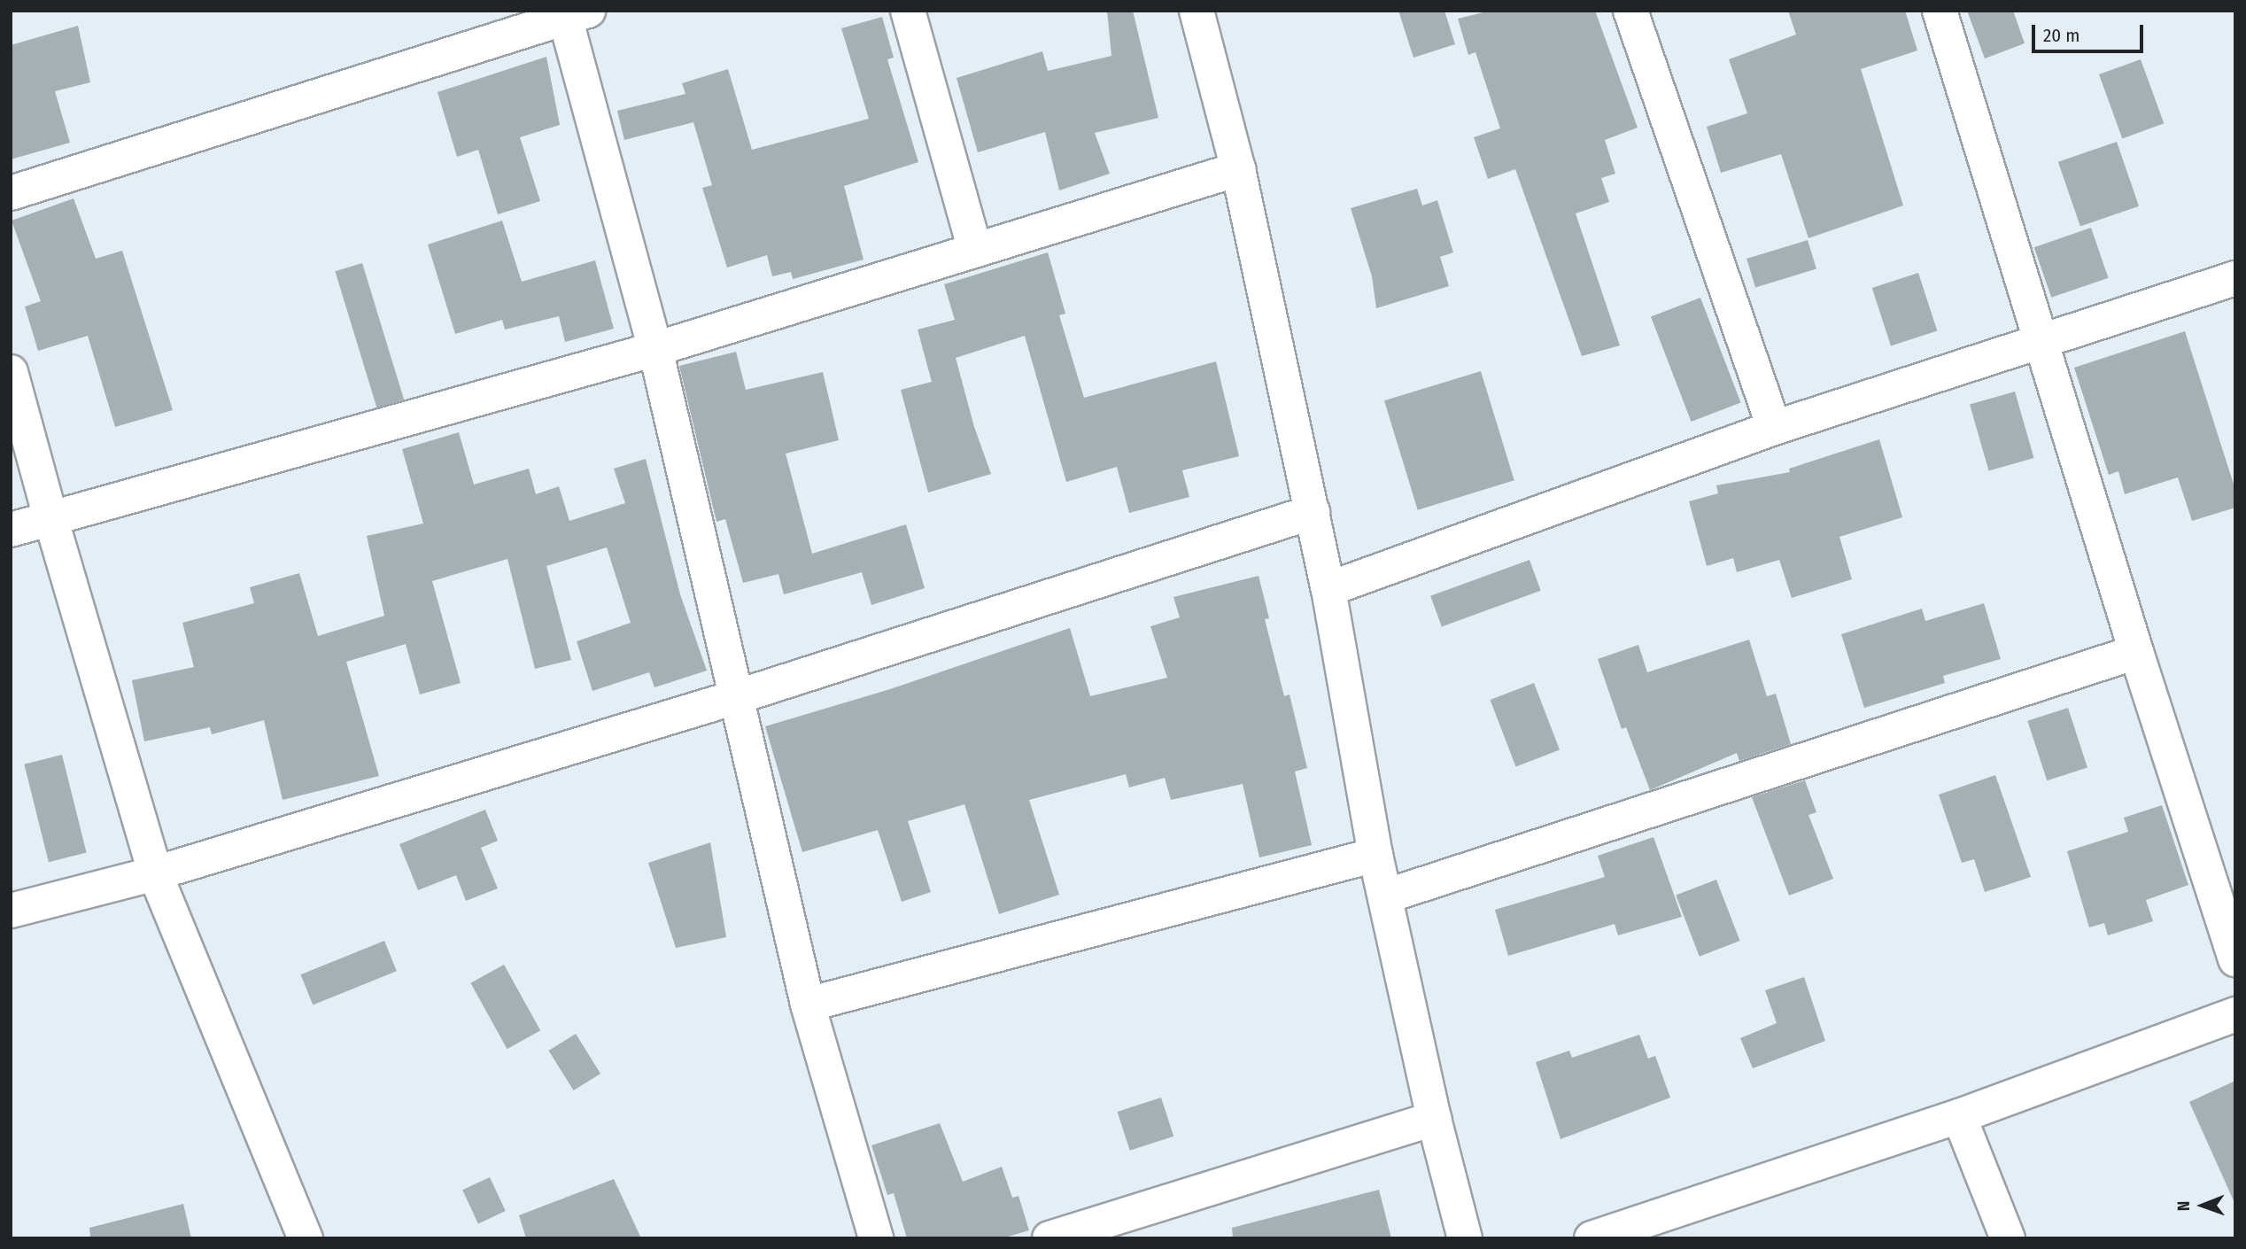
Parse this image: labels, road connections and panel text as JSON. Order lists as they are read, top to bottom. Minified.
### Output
{"scale_bar":"20 m","north":"left"}
